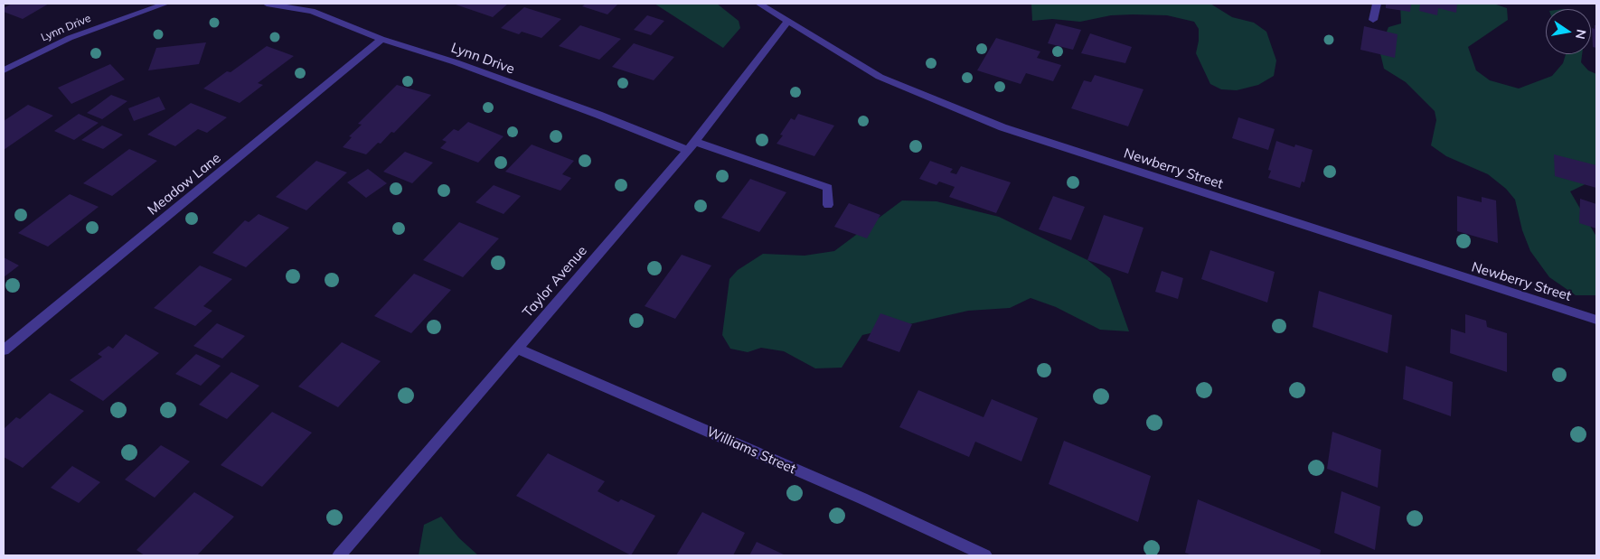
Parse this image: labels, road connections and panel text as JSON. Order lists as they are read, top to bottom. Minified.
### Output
{"streets":{"street":["Lynn Drive","Newberry Street","Meadow Lane","Taylor Avenue","Williams Street"]},"crossings":[["Lynn Drive","Meadow Lane"],["Lynn Drive","Taylor Avenue"],["Newberry Street","Taylor Avenue"],["Taylor Avenue","Williams Street"]],"north":"right"}
